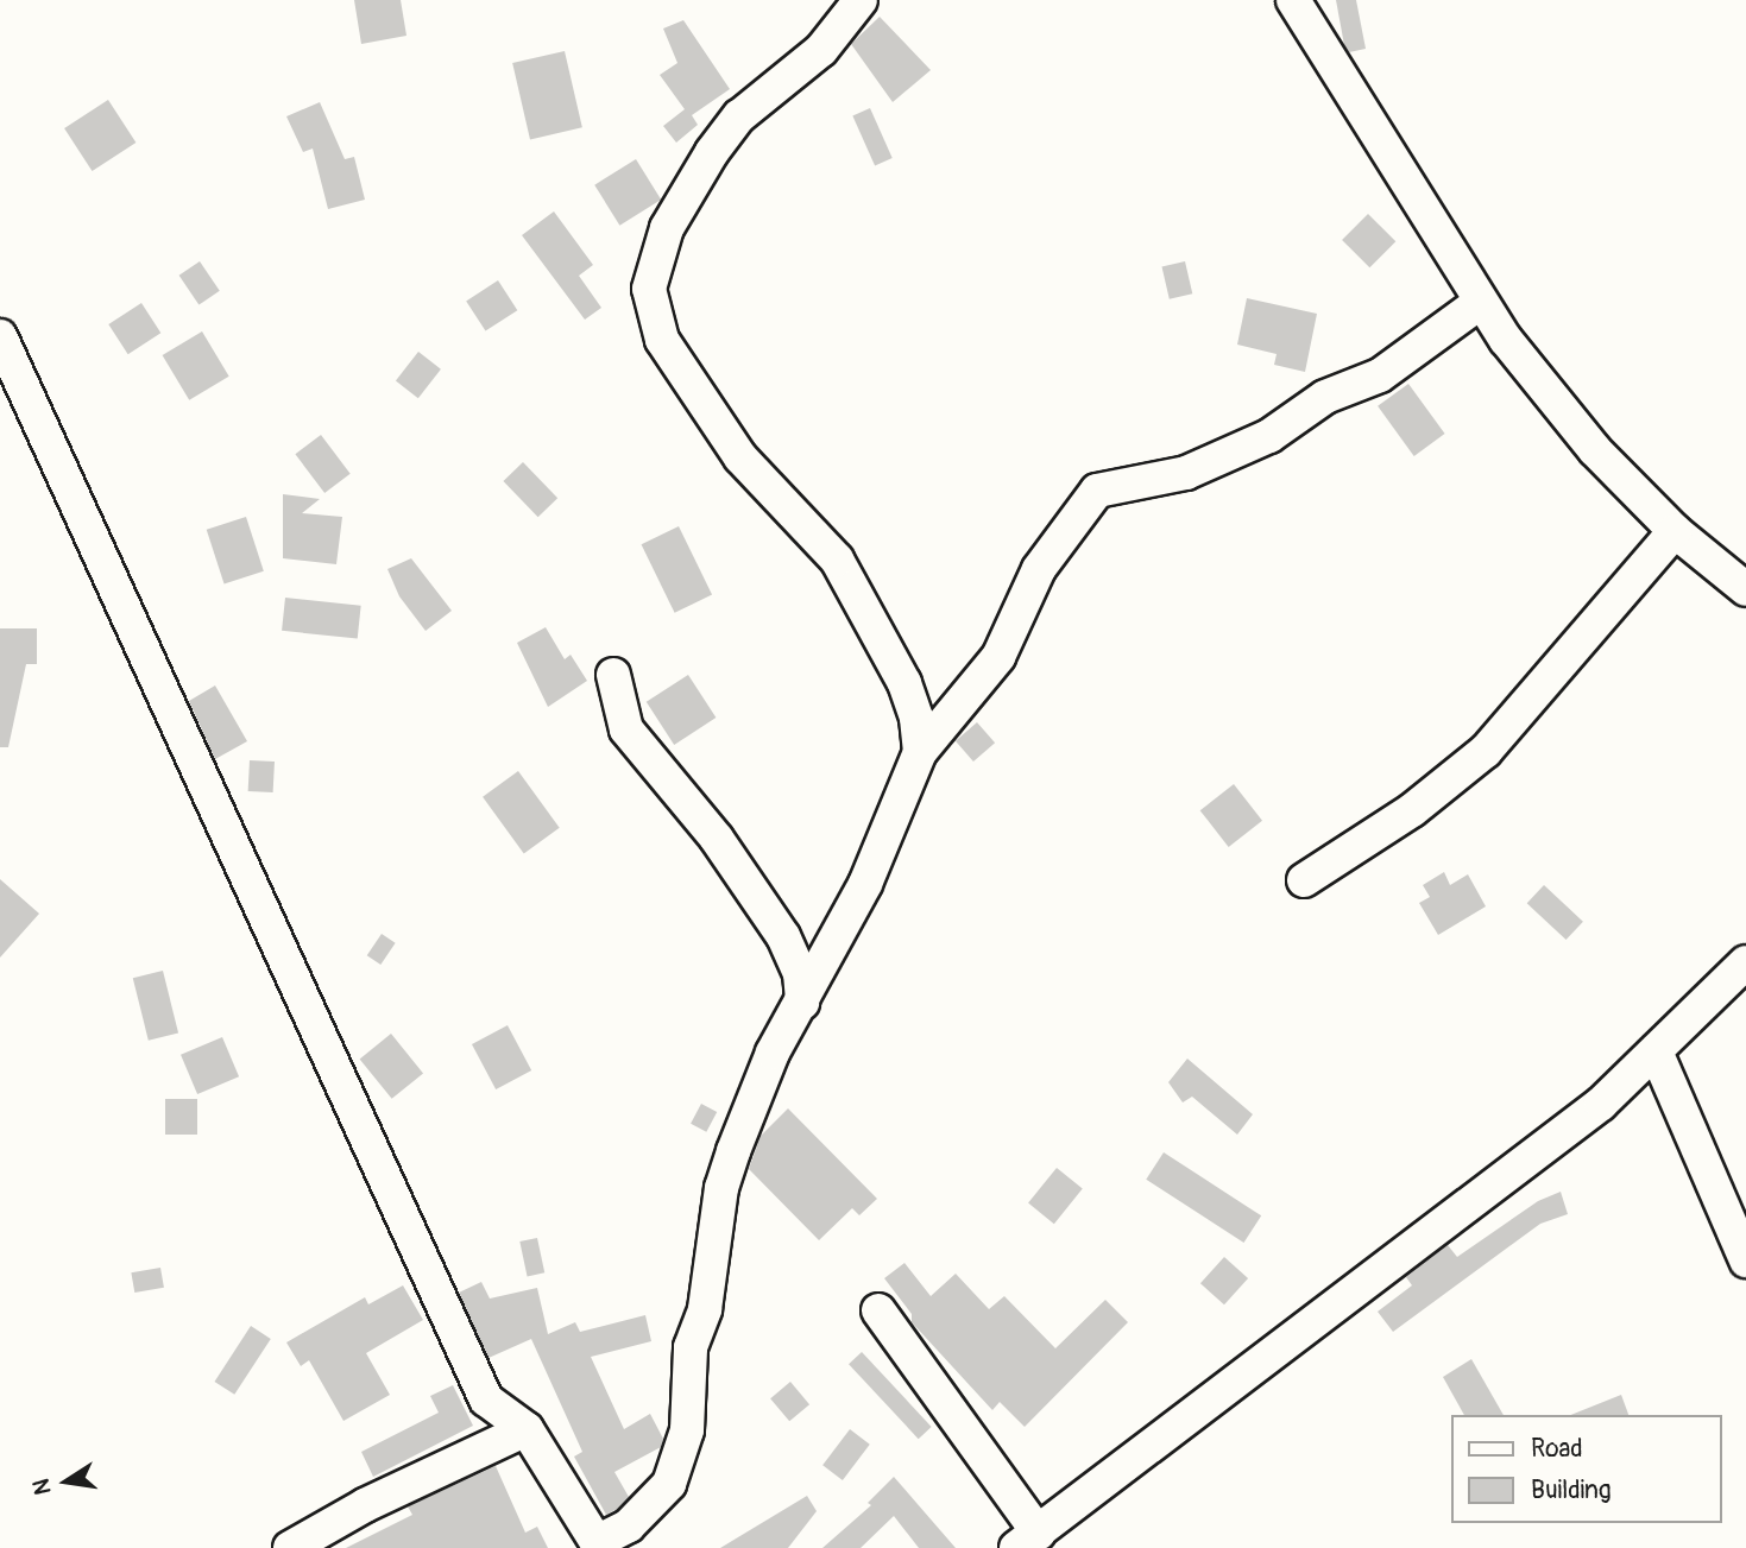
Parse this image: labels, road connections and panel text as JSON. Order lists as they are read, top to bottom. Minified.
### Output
{"legend":["Road","Building"],"north":"left"}
